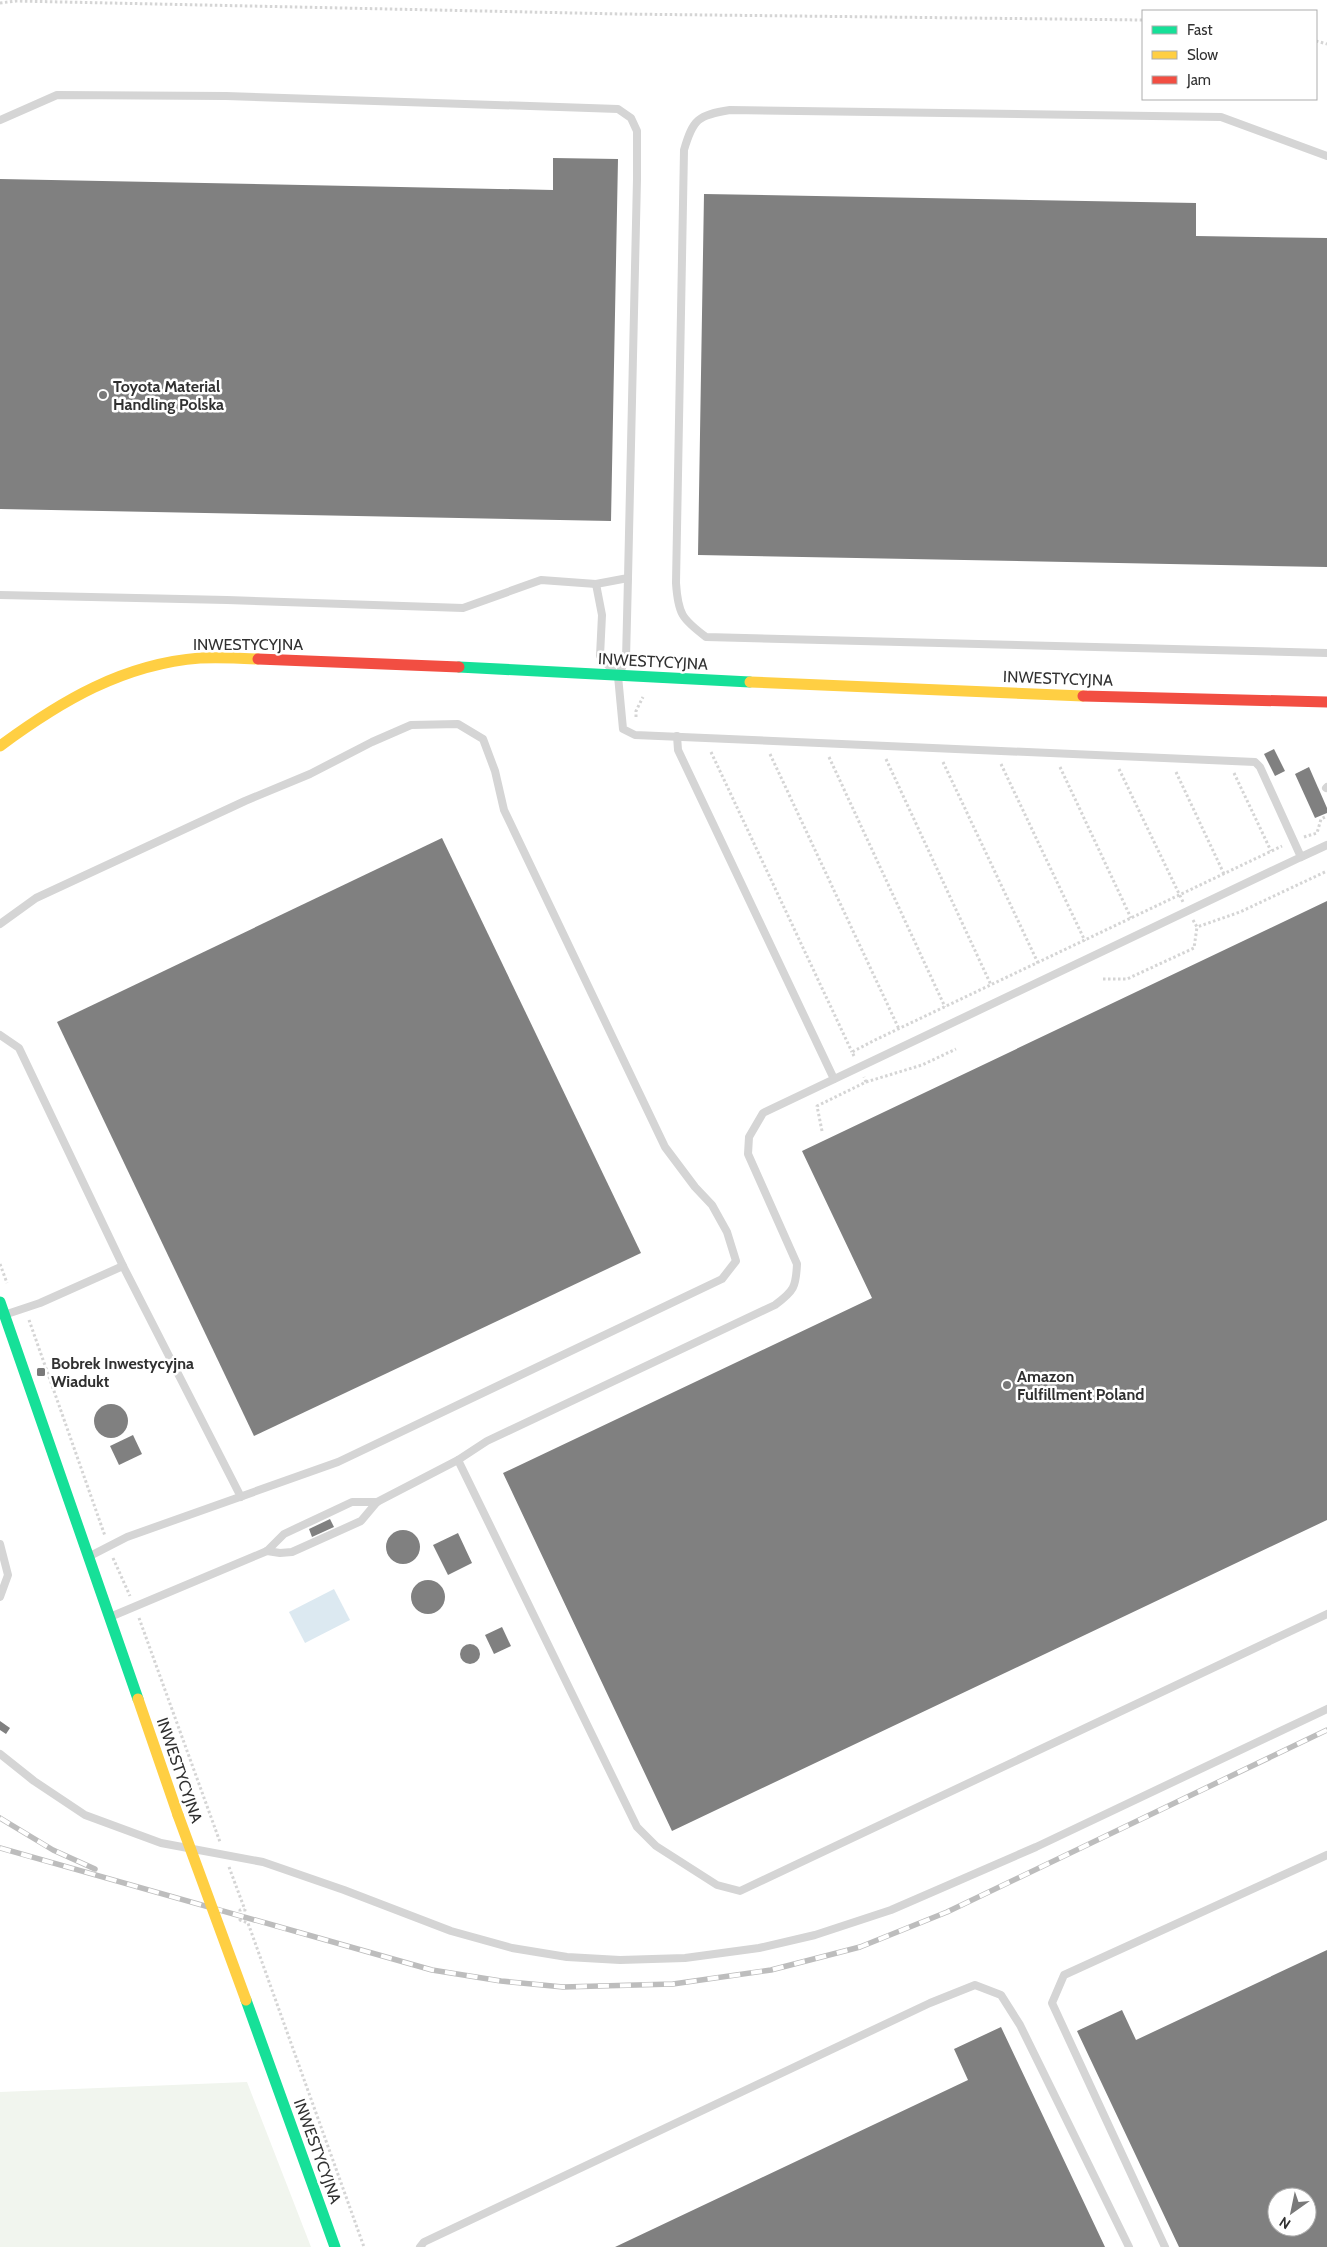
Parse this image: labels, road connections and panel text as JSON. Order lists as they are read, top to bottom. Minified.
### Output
{"streets":{"street":["INWESTYCYJNA"]},"places":{"other":["Toyota Material Handling Polska","Amazon Fulfillment Poland"],"transit":["Bobrek Inwestycyjna Wiadukt"]},"legend":["Fast","Slow","Jam"],"north":"bottom left"}
